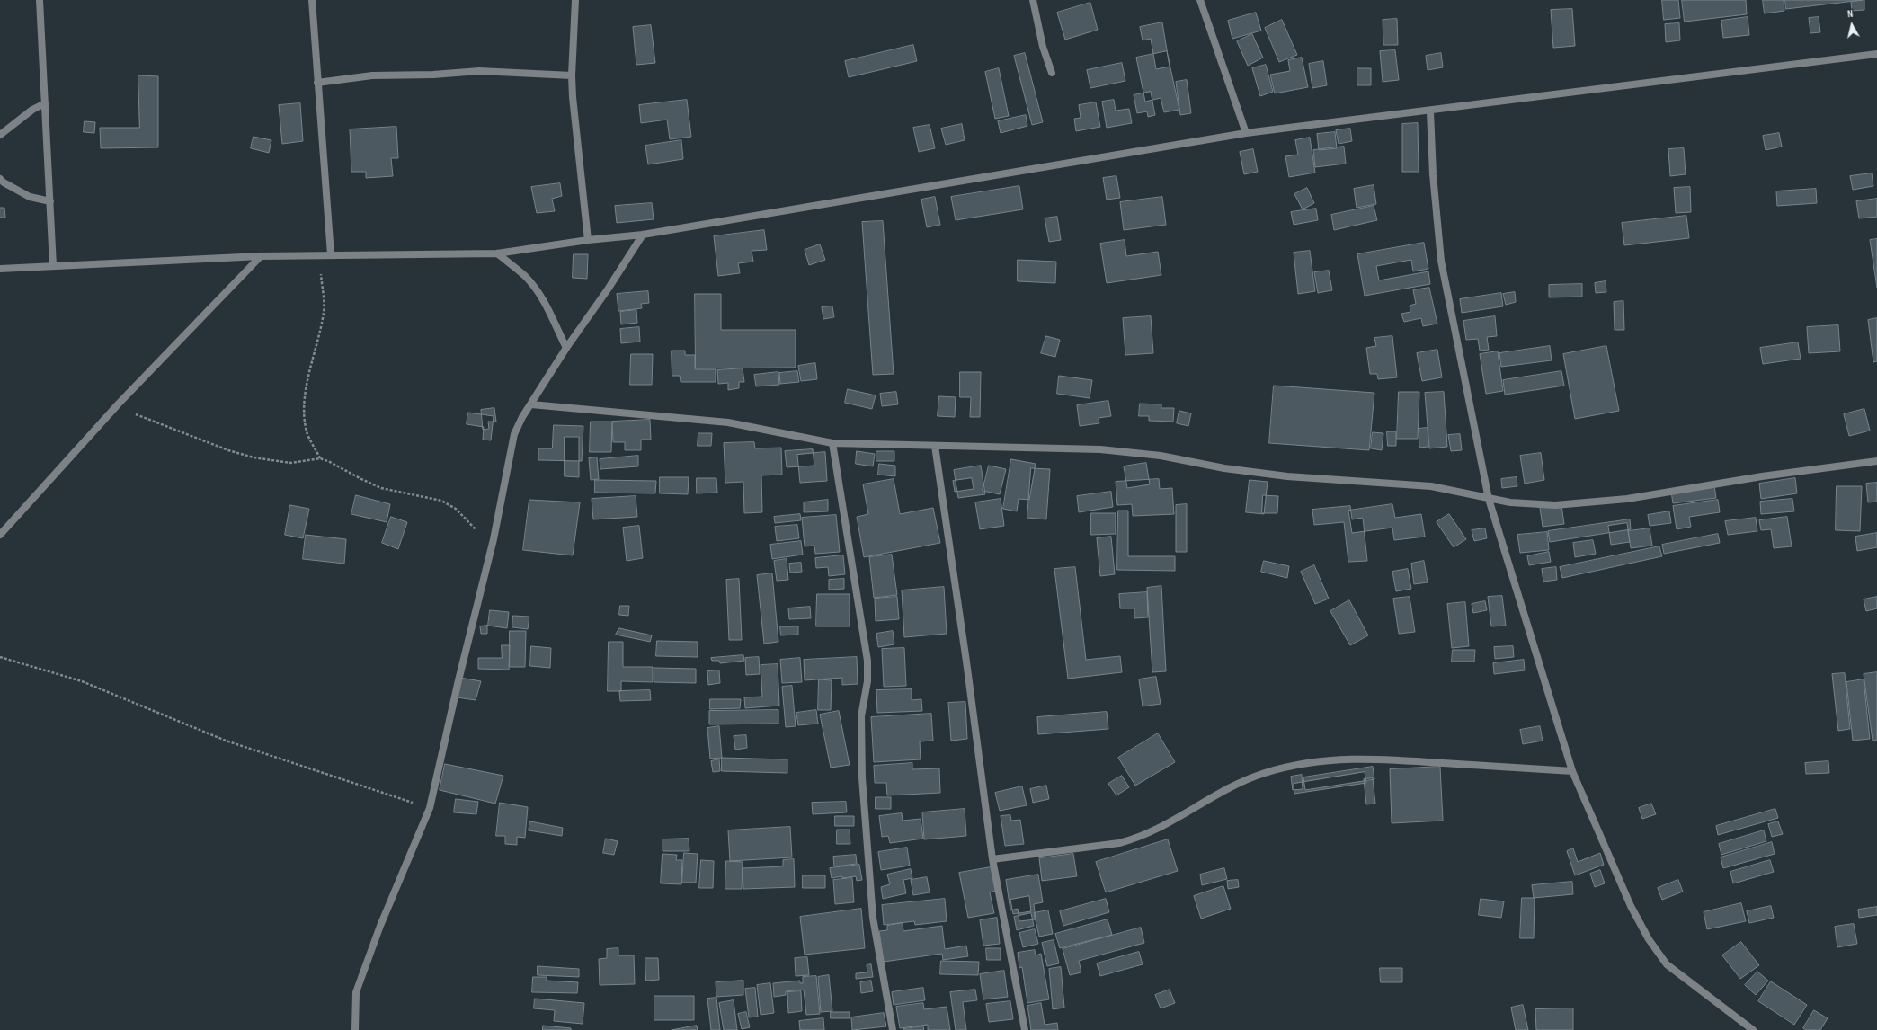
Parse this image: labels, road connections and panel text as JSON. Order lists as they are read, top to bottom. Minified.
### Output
{"north":"top"}
